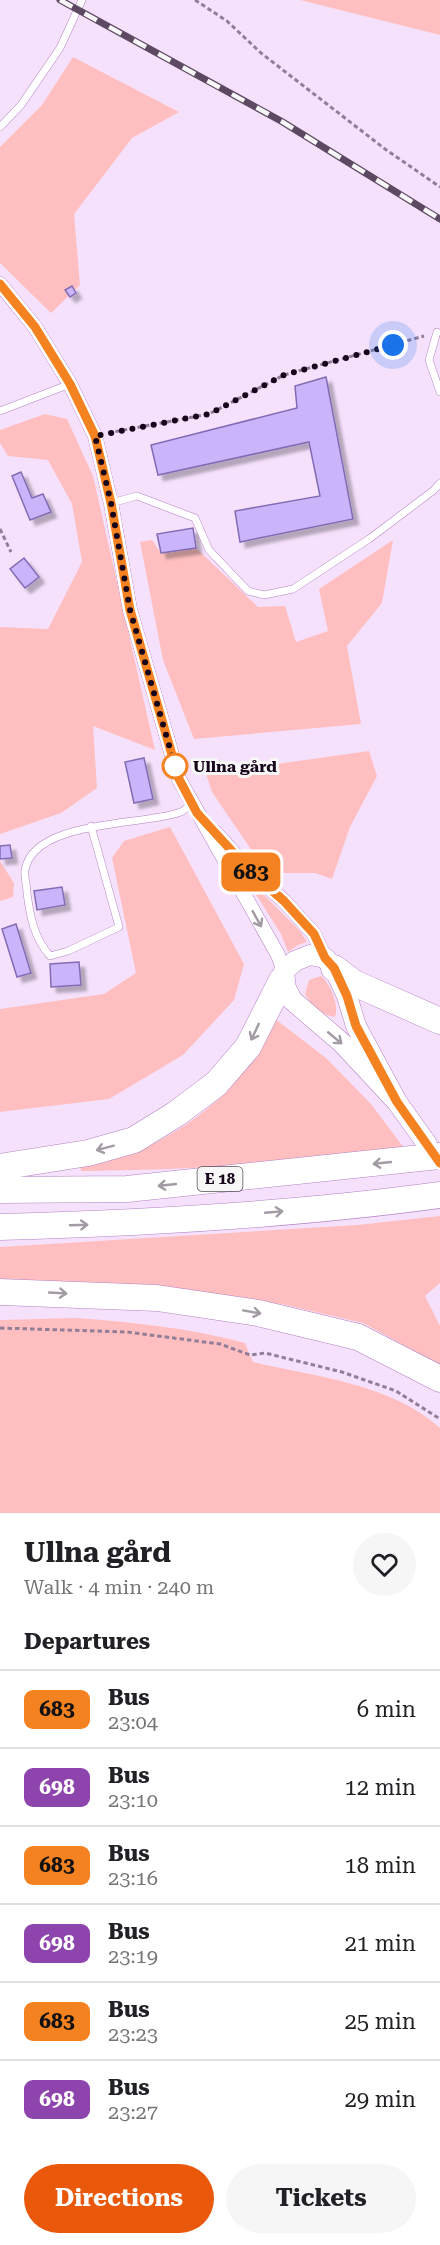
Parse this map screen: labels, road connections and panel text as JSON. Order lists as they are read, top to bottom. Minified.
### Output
{"streets":{"highway":["E 18"]},"places":["Ullna gård"],"lines":["bus line 683"],"page":{"on_map":"683","heading":[["Ullna gård","Walk · 4 min · 240 m"],"Departures"],"list":[{"mark":"683","name":"Bus","note":"23:04","value":"6 min"},{"mark":"698","name":"Bus","note":"23:10","value":"12 min"},{"mark":"683","name":"Bus","note":"23:16","value":"18 min"},{"mark":"698","name":"Bus","note":"23:19","value":"21 min"},{"mark":"683","name":"Bus","note":"23:23","value":"25 min"},{"mark":"698","name":"Bus","note":"23:27","value":"29 min"}],"buttons":["Directions","Tickets"]}}
